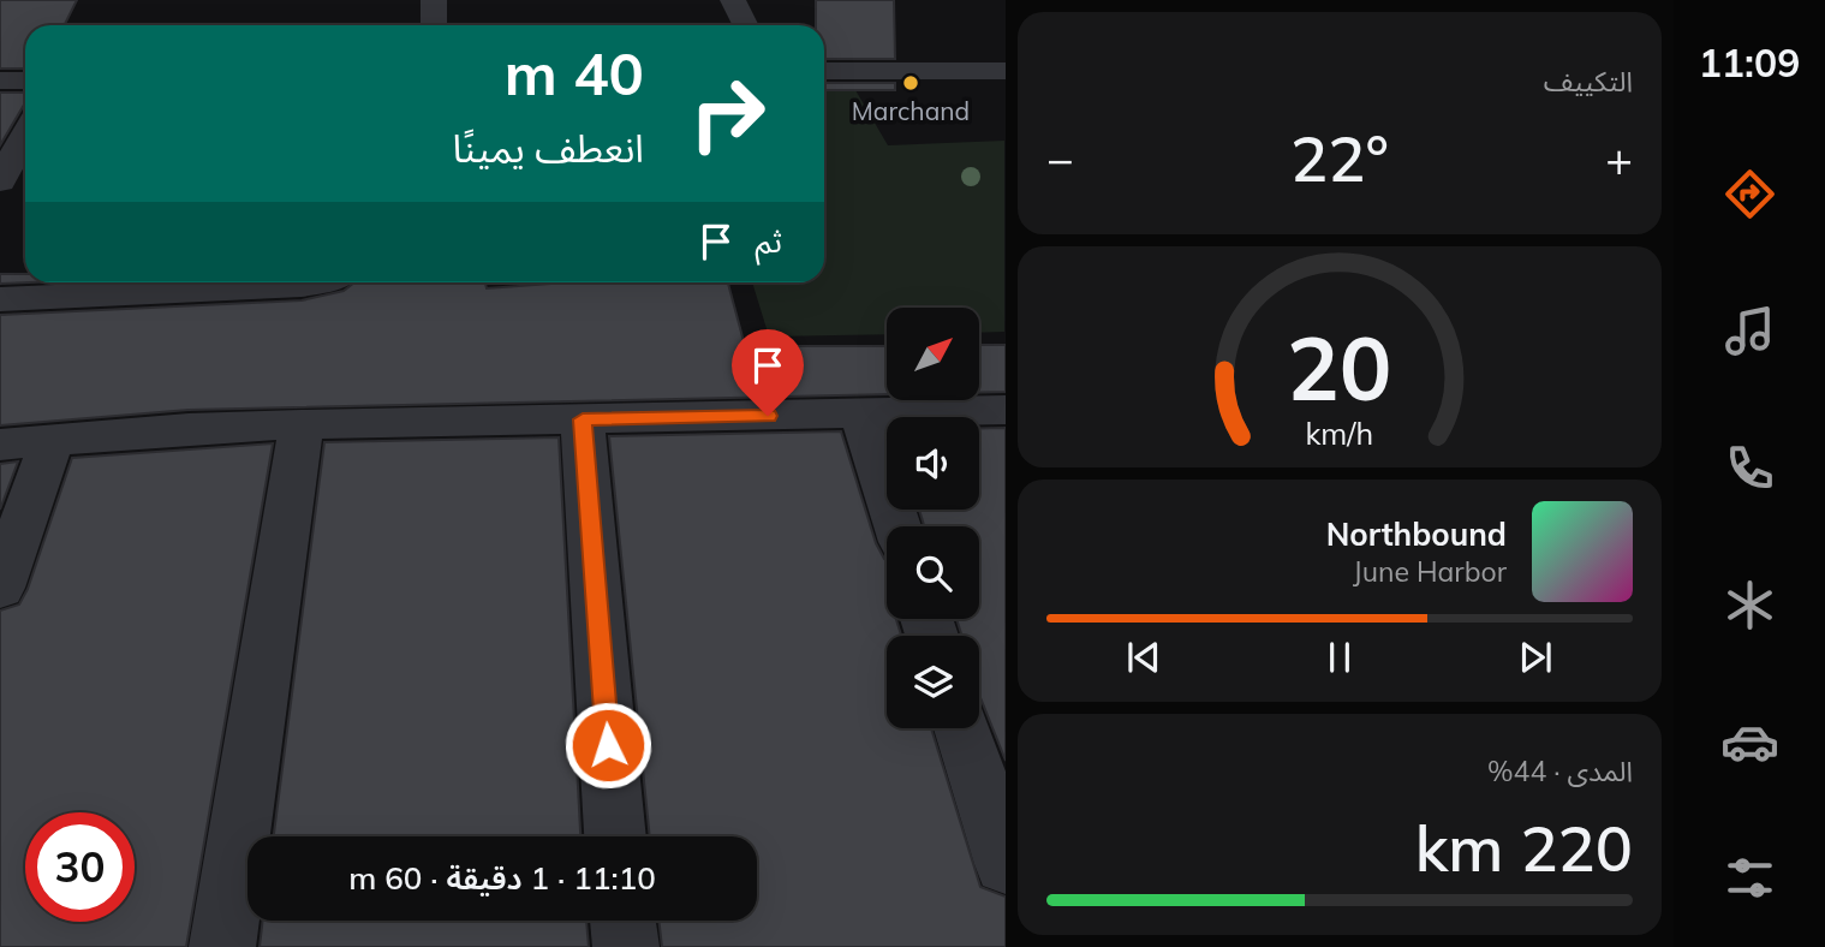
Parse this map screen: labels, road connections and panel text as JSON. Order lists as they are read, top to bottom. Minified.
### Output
{"places":["Marchand"],"north":"top right","page":{"tabs":"11:09","tile":["التكييف",["المدى · 44%","220 km"]],"turn":["40 m","انعطف يمينًا"],"heat":["−","22°","+"],"then":"ثم","song":["Northbound","June Harbor"],"limit":"30","trip":"11:10 · 1 دقيقة · 60 m","gauge":["20","km/h"]}}
